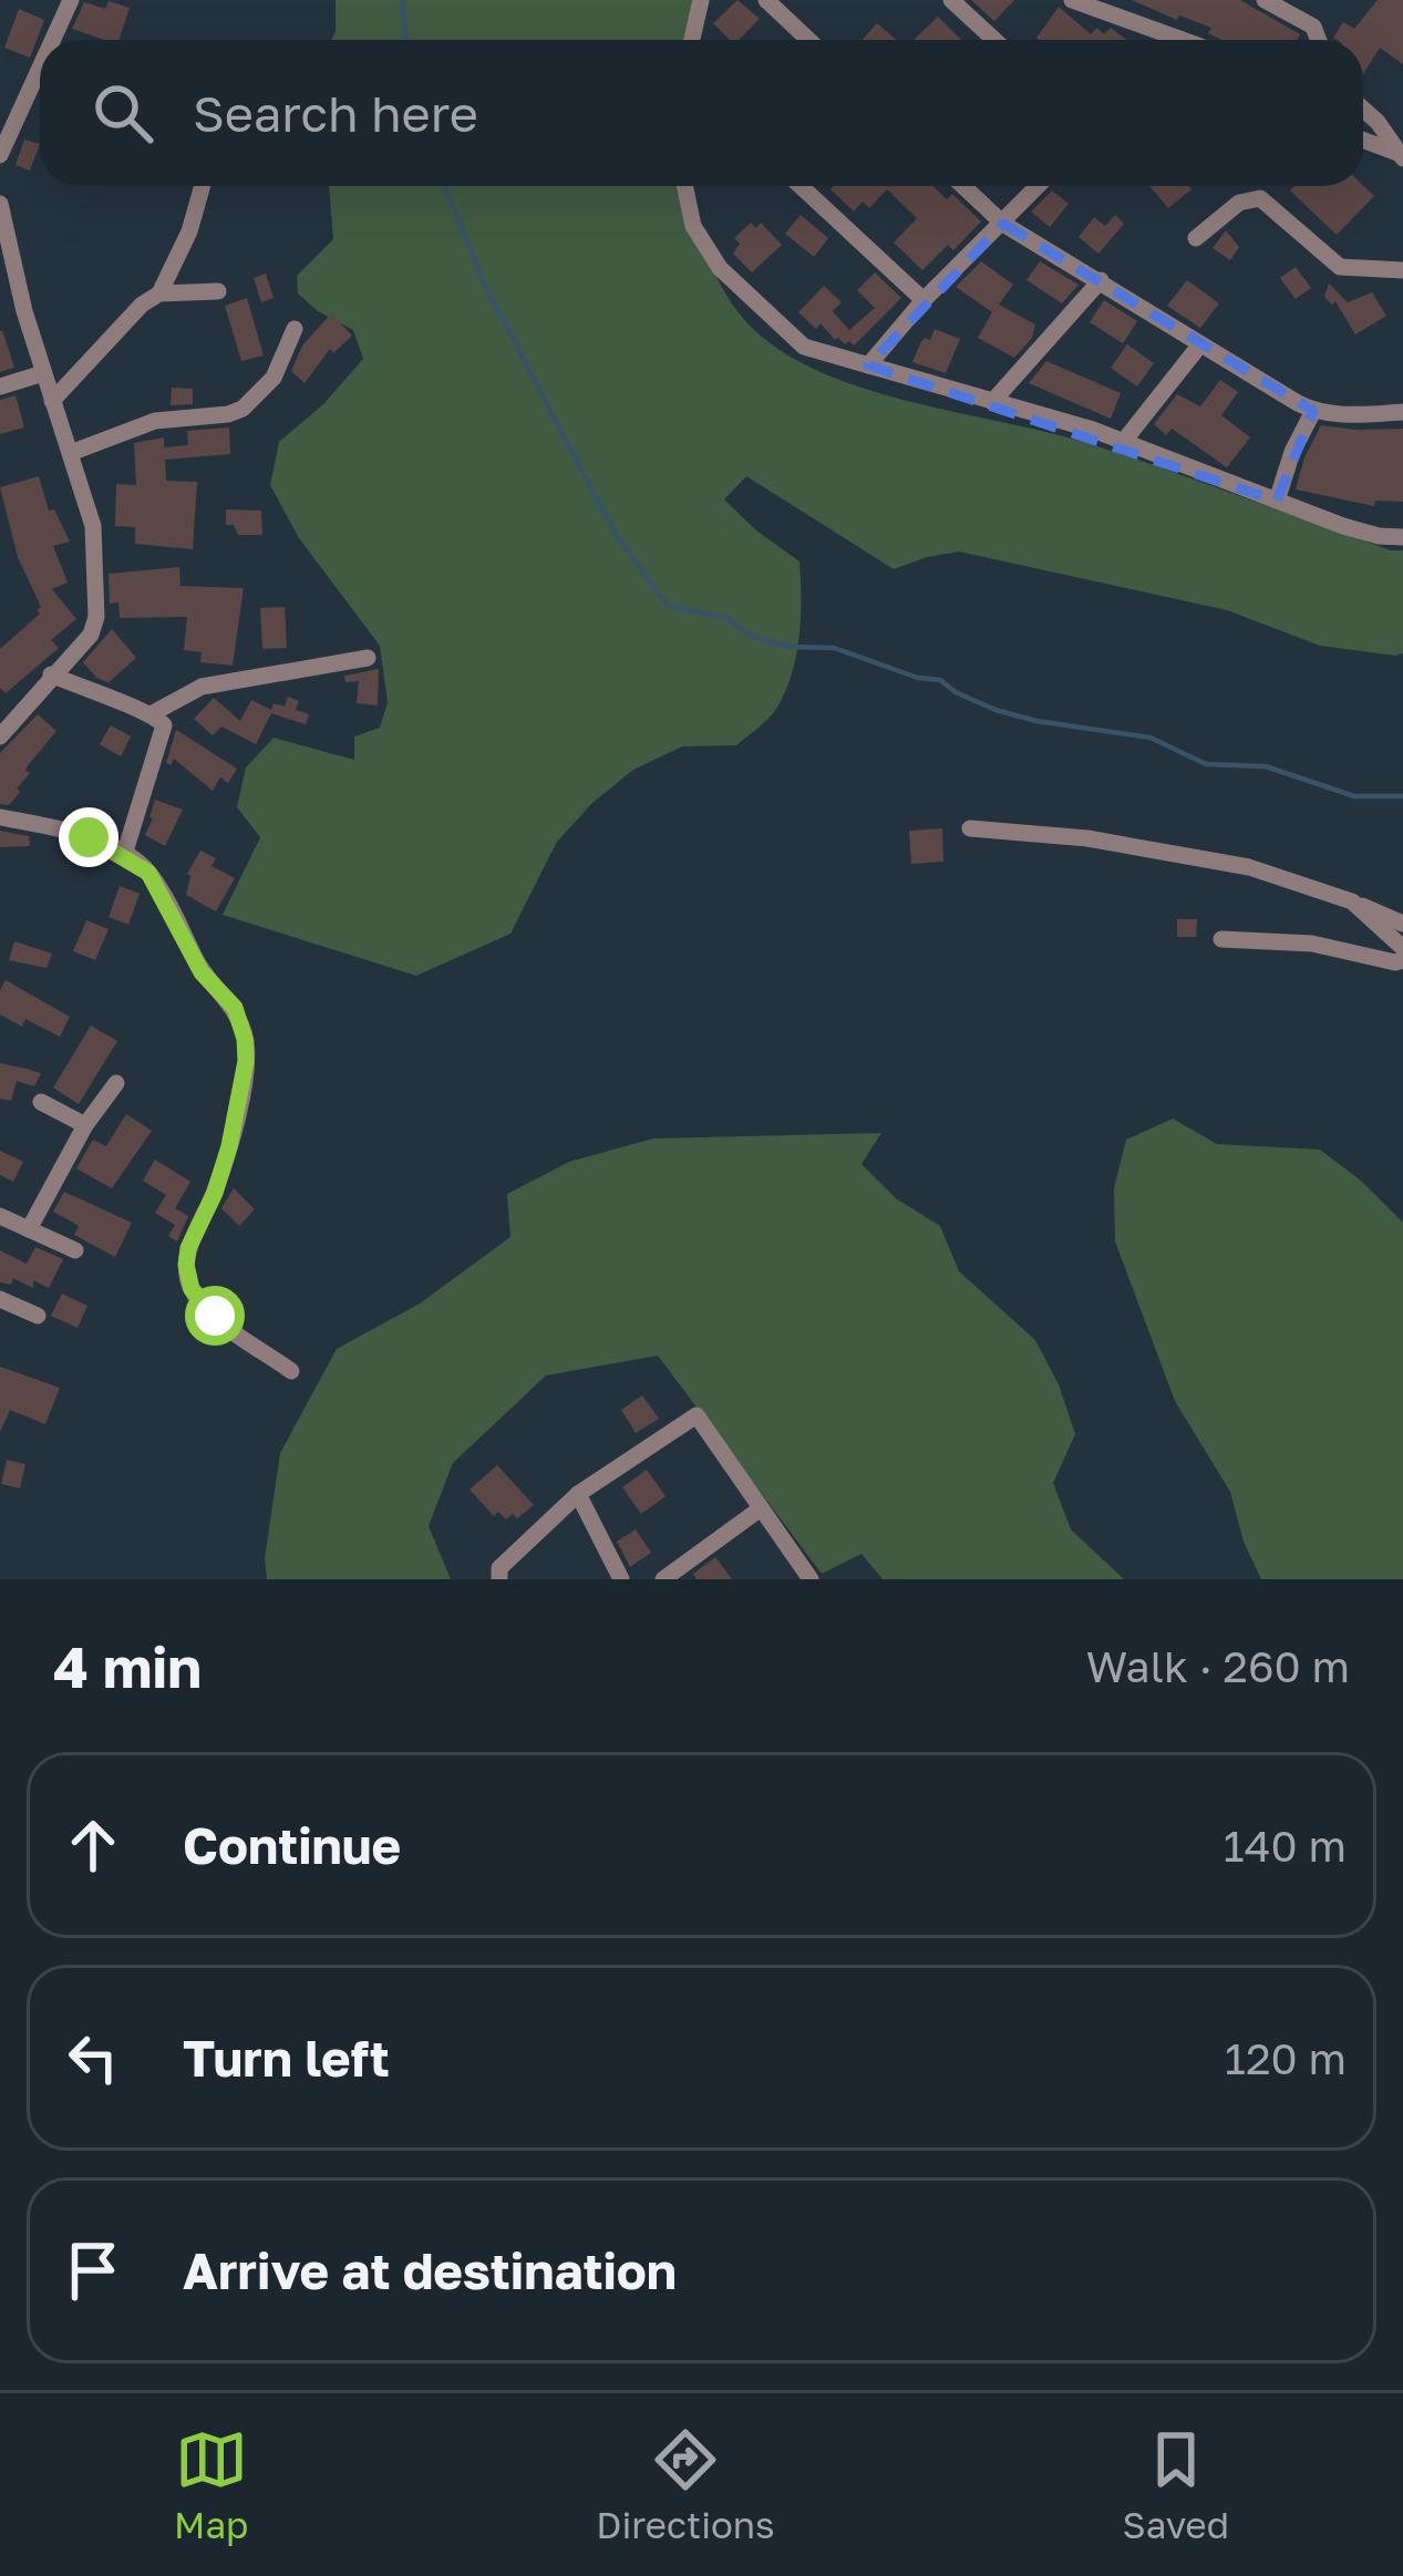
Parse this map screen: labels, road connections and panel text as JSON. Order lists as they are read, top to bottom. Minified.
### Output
{"page":{"search":"Search here","heading":["4 min","Walk · 260 m"],"list":[["Continue","140 m"],["Turn left","120 m"],"Arrive at destination"],"nav":["Map","Directions","Saved"]}}
